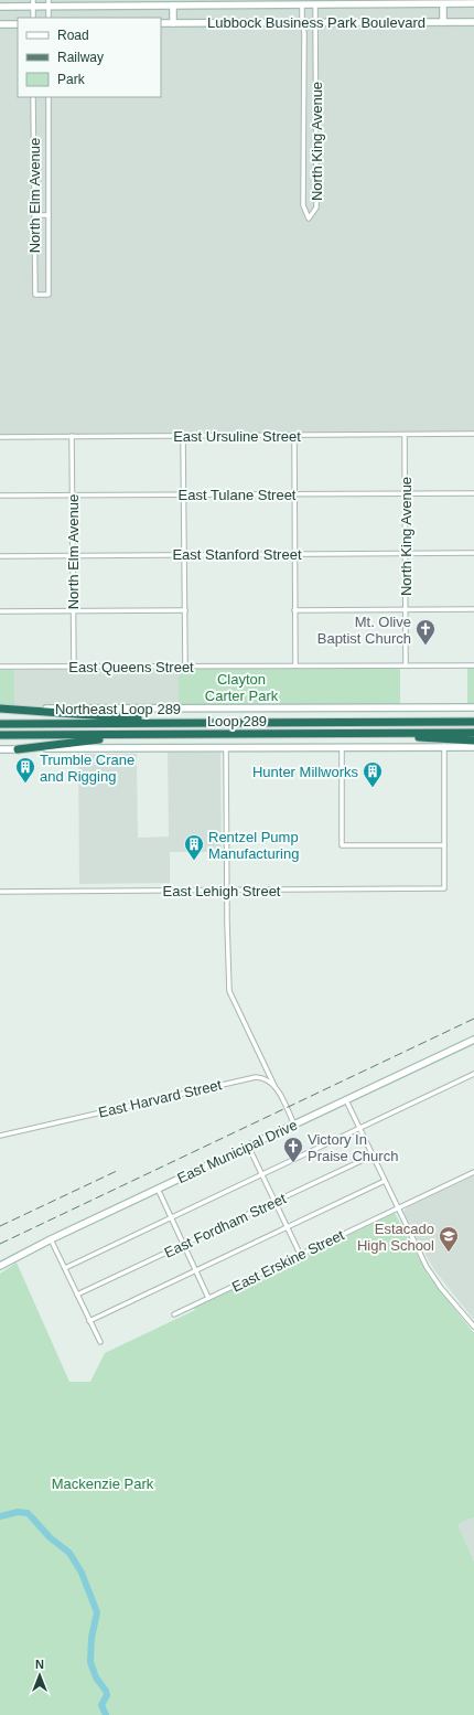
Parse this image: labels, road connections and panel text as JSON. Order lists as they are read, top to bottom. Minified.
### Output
{"streets":{"highway":["Loop 289"],"street":["Lubbock Business Park Boulevard","North King Avenue","North Elm Avenue","East Ursuline Street","East Tulane Street","East Stanford Street","East Queens Street","Northeast Loop 289","East Lehigh Street","East Harvard Street","East Municipal Drive","East Fordham Street","East Erskine Street"]},"crossings":[["Lubbock Business Park Boulevard","North King Avenue"],["North King Avenue","East Ursuline Street"],["North King Avenue","East Tulane Street"],["North King Avenue","East Stanford Street"],["North King Avenue","East Queens Street"],["North Elm Avenue","East Ursuline Street"],["North Elm Avenue","East Tulane Street"],["North Elm Avenue","East Stanford Street"],["North Elm Avenue","East Queens Street"]],"parks":["Clayton Carter Park","Mackenzie Park"],"places":{"church":["Mt. Olive Baptist Church","Victory In Praise Church"],"building":["Trumble Crane and Rigging","Hunter Millworks","Rentzel Pump Manufacturing"],"school or university":["Estacado High School"]},"legend":["Road","Railway","Park"],"north":"top"}
